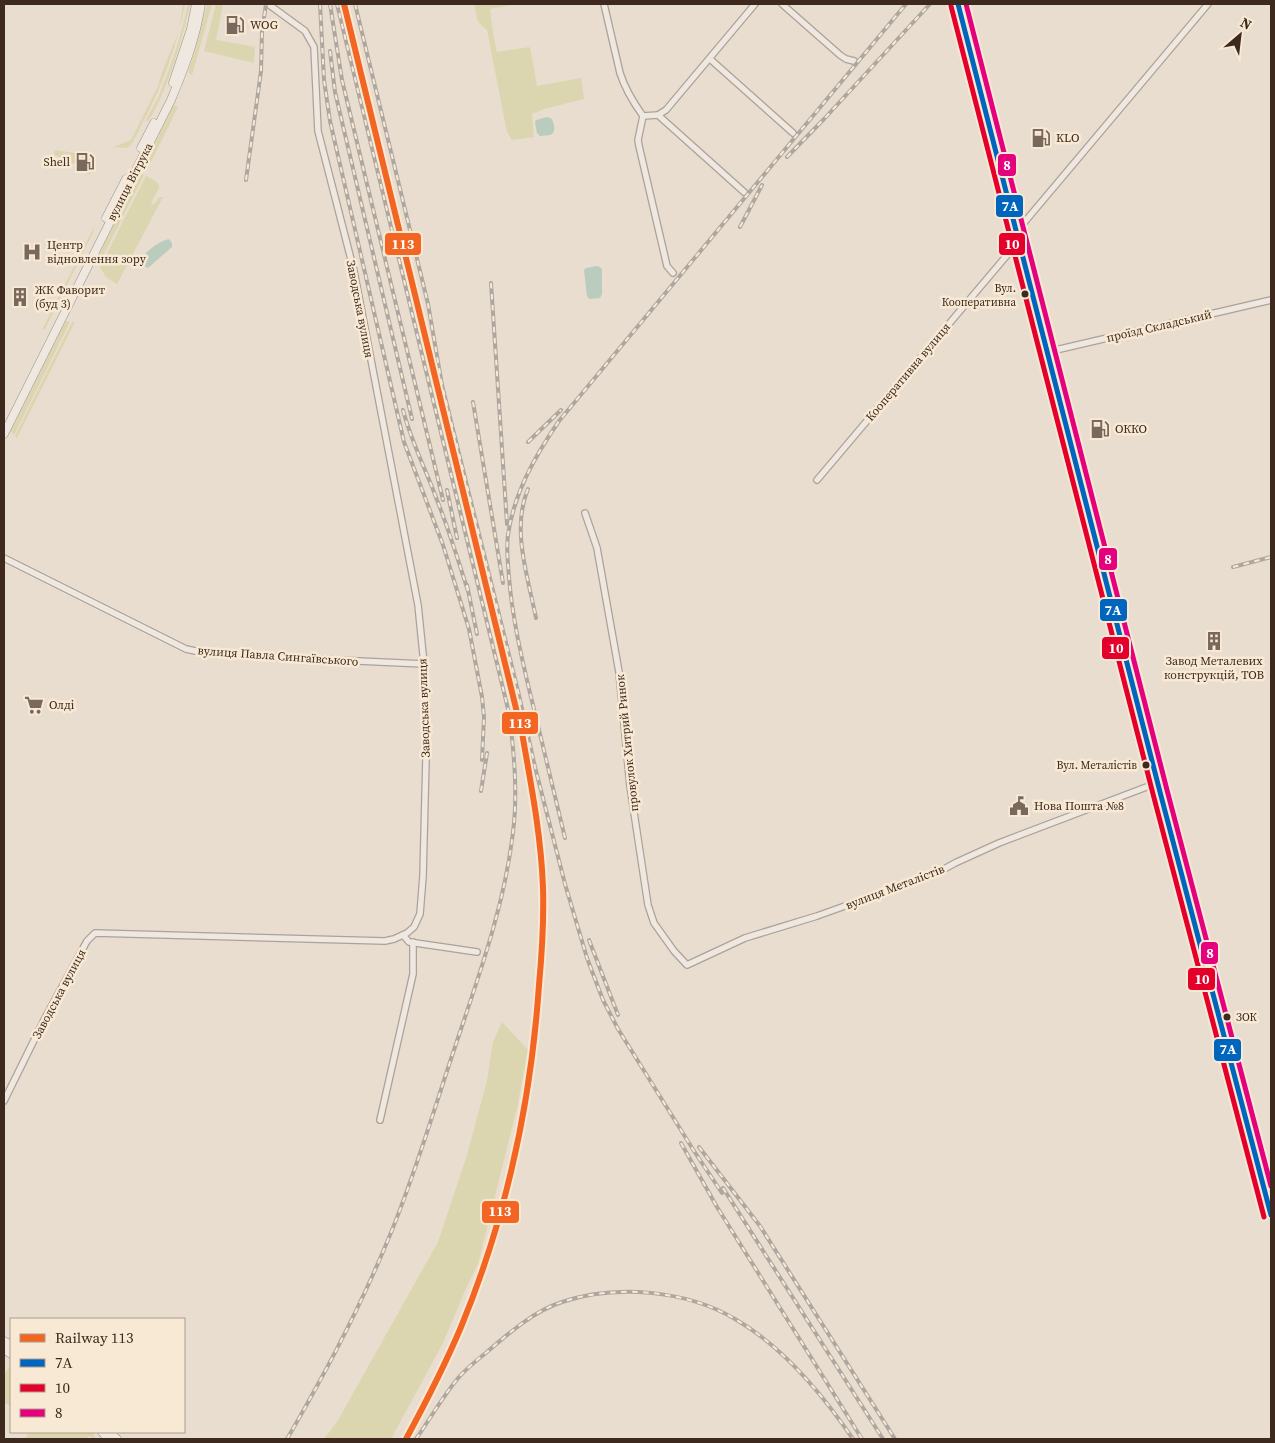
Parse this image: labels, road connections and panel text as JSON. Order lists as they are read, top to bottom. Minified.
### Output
{"streets":{"main road":["вулиця Вітрука"],"street":["Заводська вулиця","проїзд Складський","Кооперативна вулиця","вулиця Павла Сингаївського","провулок Хитрий Ринок","вулиця Металістів"]},"crossings":[["Заводська вулиця","вулиця Павла Сингаївського"],["провулок Хитрий Ринок","вулиця Металістів"]],"places":{"fuel station":["WOG","KLO","Shell","ОККО"],"hospital":["Центр відновлення зору"],"other":["Вул. Кооперативна","Вул. Металістів","ЗОК"],"building":["ЖК Фаворит (буд 3)","Завод Металевих конструкцій, ТОВ"],"supermarket":["Олді"],"public building":["Нова Пошта №8"]},"lines":["rail line 113","transit line 7А","transit line 8","transit line 10"],"legend":["Railway 113","7А","10","8"],"north":"top right"}
